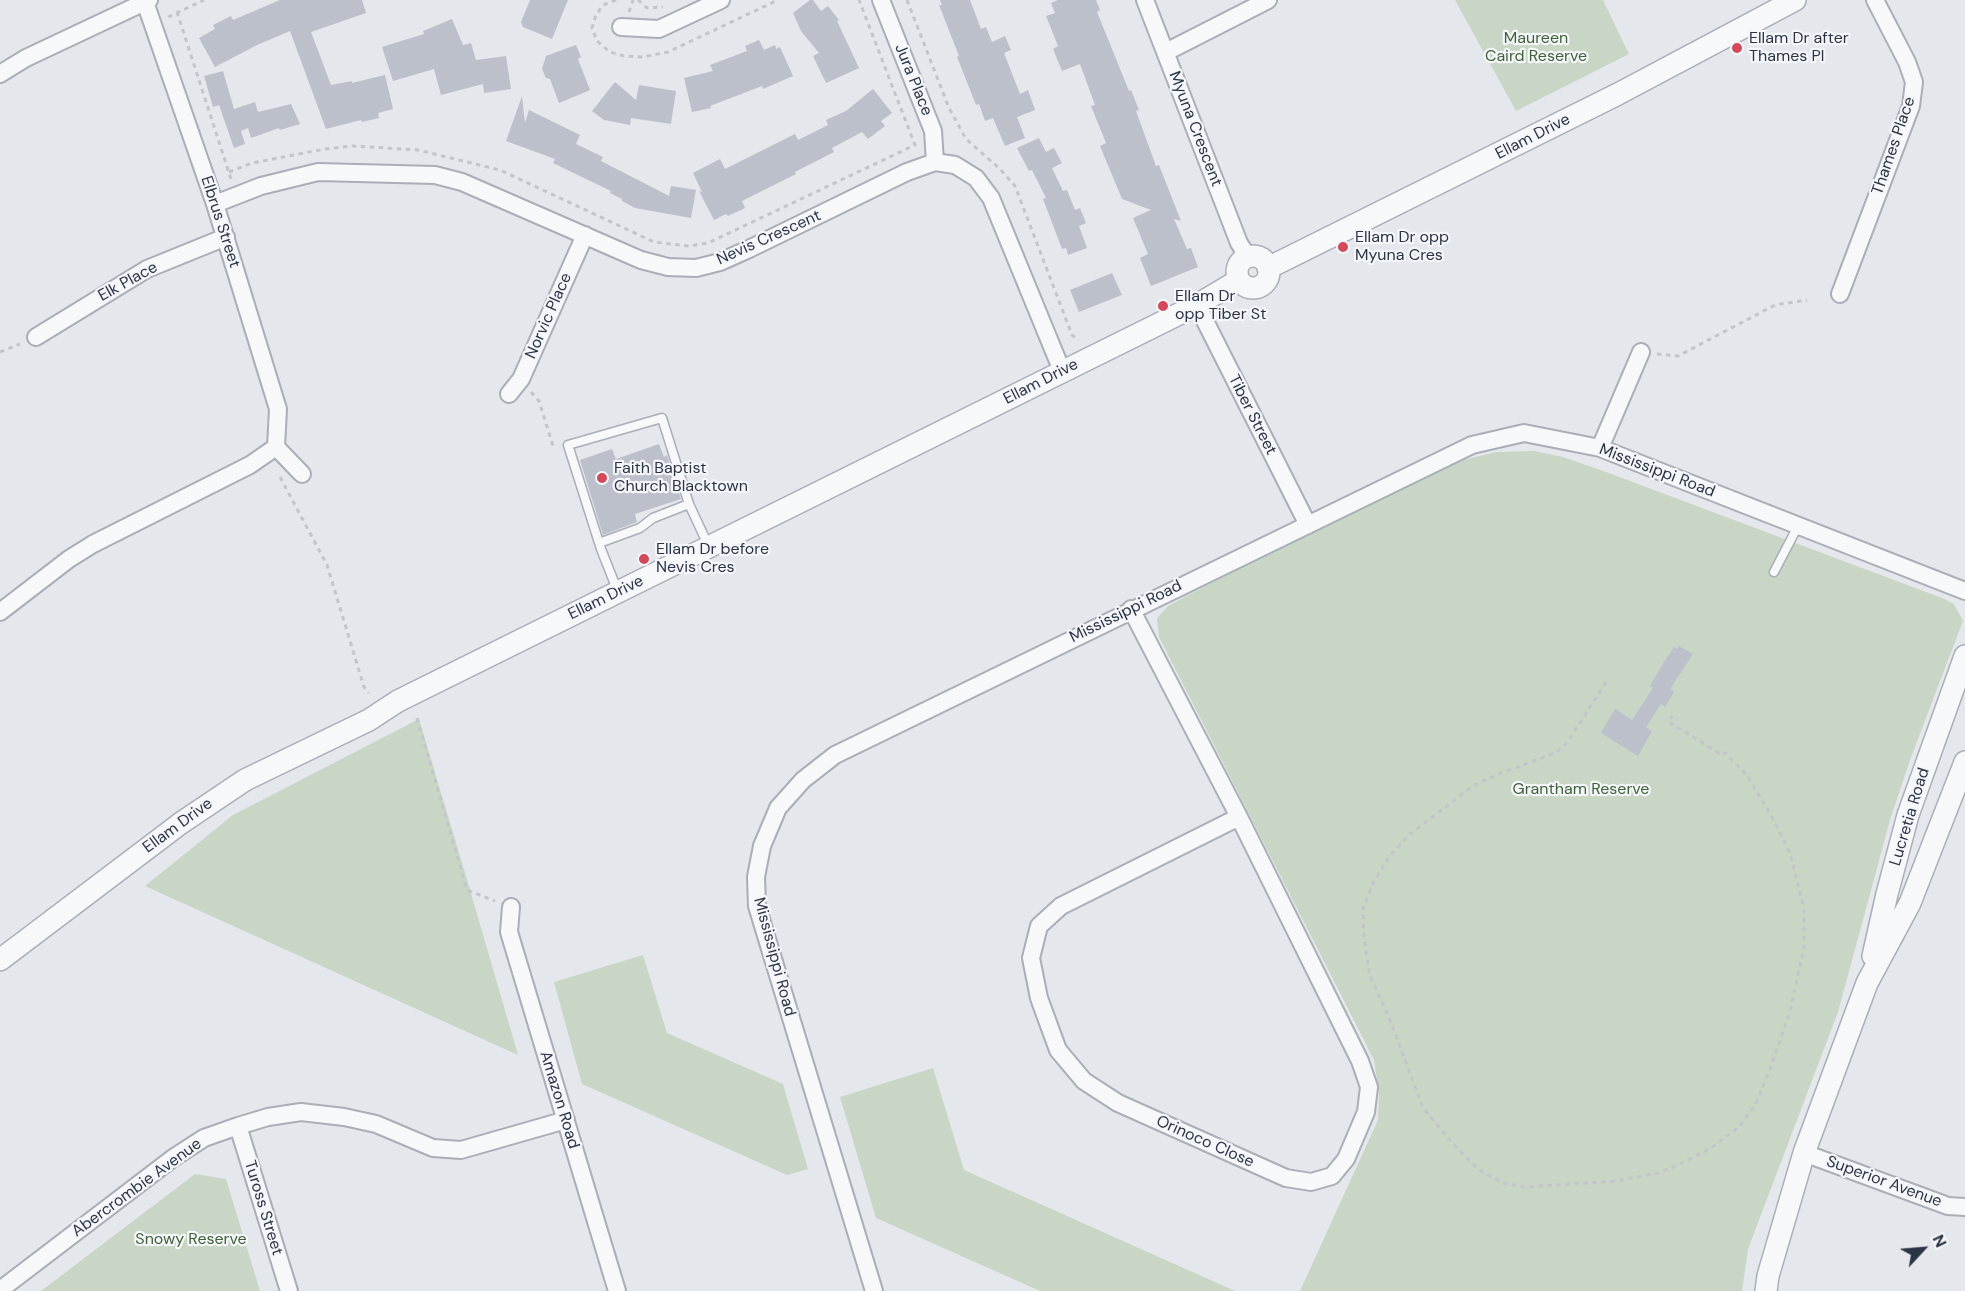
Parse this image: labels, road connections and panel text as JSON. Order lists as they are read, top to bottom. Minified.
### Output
{"streets":{"street":["Jura Place","Myuna Crescent","Ellam Drive","Thames Place","Elbrus Street","Nevis Crescent","Elk Place","Norvic Place","Tiber Street","Mississippi Road","Lucretia Road","Amazon Road","Orinoco Close","Superior Avenue","Abercrombie Avenue","Tuross Street"]},"crossings":[["Jura Place","Nevis Crescent"],["Myuna Crescent","Ellam Drive"],["Ellam Drive","Tiber Street"],["Elbrus Street","Nevis Crescent"],["Elbrus Street","Elk Place"],["Nevis Crescent","Norvic Place"],["Tiber Street","Mississippi Road"],["Mississippi Road","Orinoco Close"],["Lucretia Road","Superior Avenue"],["Amazon Road","Abercrombie Avenue"],["Abercrombie Avenue","Tuross Street"]],"parks":["Maureen Caird Reserve","Grantham Reserve","Snowy Reserve"],"places":["Ellam Dr after Thames Pl","Ellam Dr opp Myuna Cres","Ellam Dr opp Tiber St","Faith Baptist Church Blacktown","Ellam Dr before Nevis Cres"],"north":"top right"}
